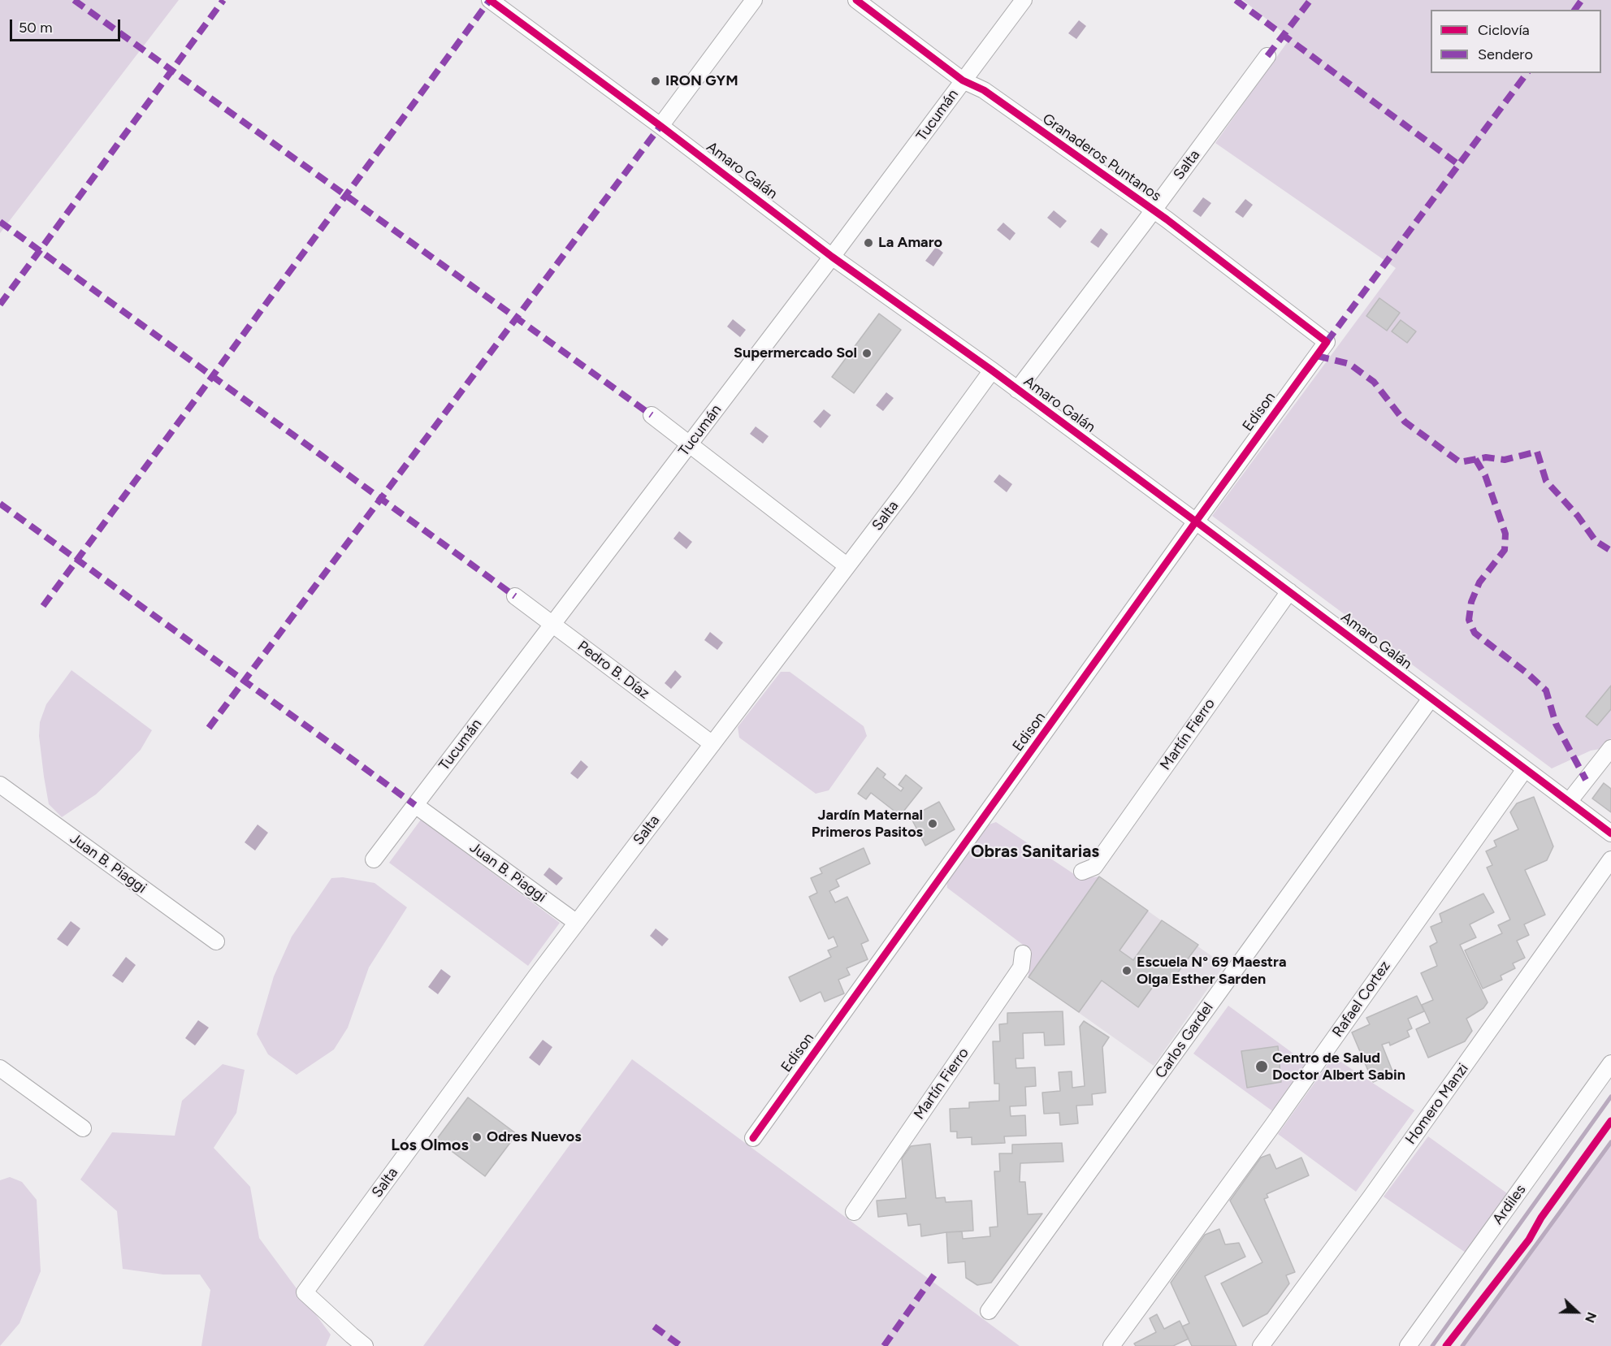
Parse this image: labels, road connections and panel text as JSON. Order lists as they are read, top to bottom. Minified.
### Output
{"streets":{"street":["Tucumán","Granaderos Puntanos","Salta","Amaro Galán","Edison","Pedro B. Díaz","Martín Fierro","Juan B. Piaggi","Rafael Cortez","Carlos Gardel","Homero Manzi","Ardiles"]},"crossings":[["Tucumán","Granaderos Puntanos"],["Tucumán","Amaro Galán"],["Tucumán","Pedro B. Díaz"],["Tucumán","Juan B. Piaggi"],["Granaderos Puntanos","Salta"],["Granaderos Puntanos","Edison"],["Salta","Amaro Galán"],["Salta","Pedro B. Díaz"],["Salta","Juan B. Piaggi"],["Amaro Galán","Edison"],["Amaro Galán","Martín Fierro"],["Amaro Galán","Rafael Cortez"],["Amaro Galán","Carlos Gardel"]],"districts":["Obras Sanitarias","Los Olmos"],"places":["IRON GYM","La Amaro","Supermercado Sol","Jardín Maternal Primeros Pasitos","Escuela N° 69 Maestra Olga Esther Sarden","Centro de Salud Doctor Albert Sabin","Odres Nuevos"],"legend":["Ciclovía","Sendero"],"scale_bar":"50 m","north":"right"}
